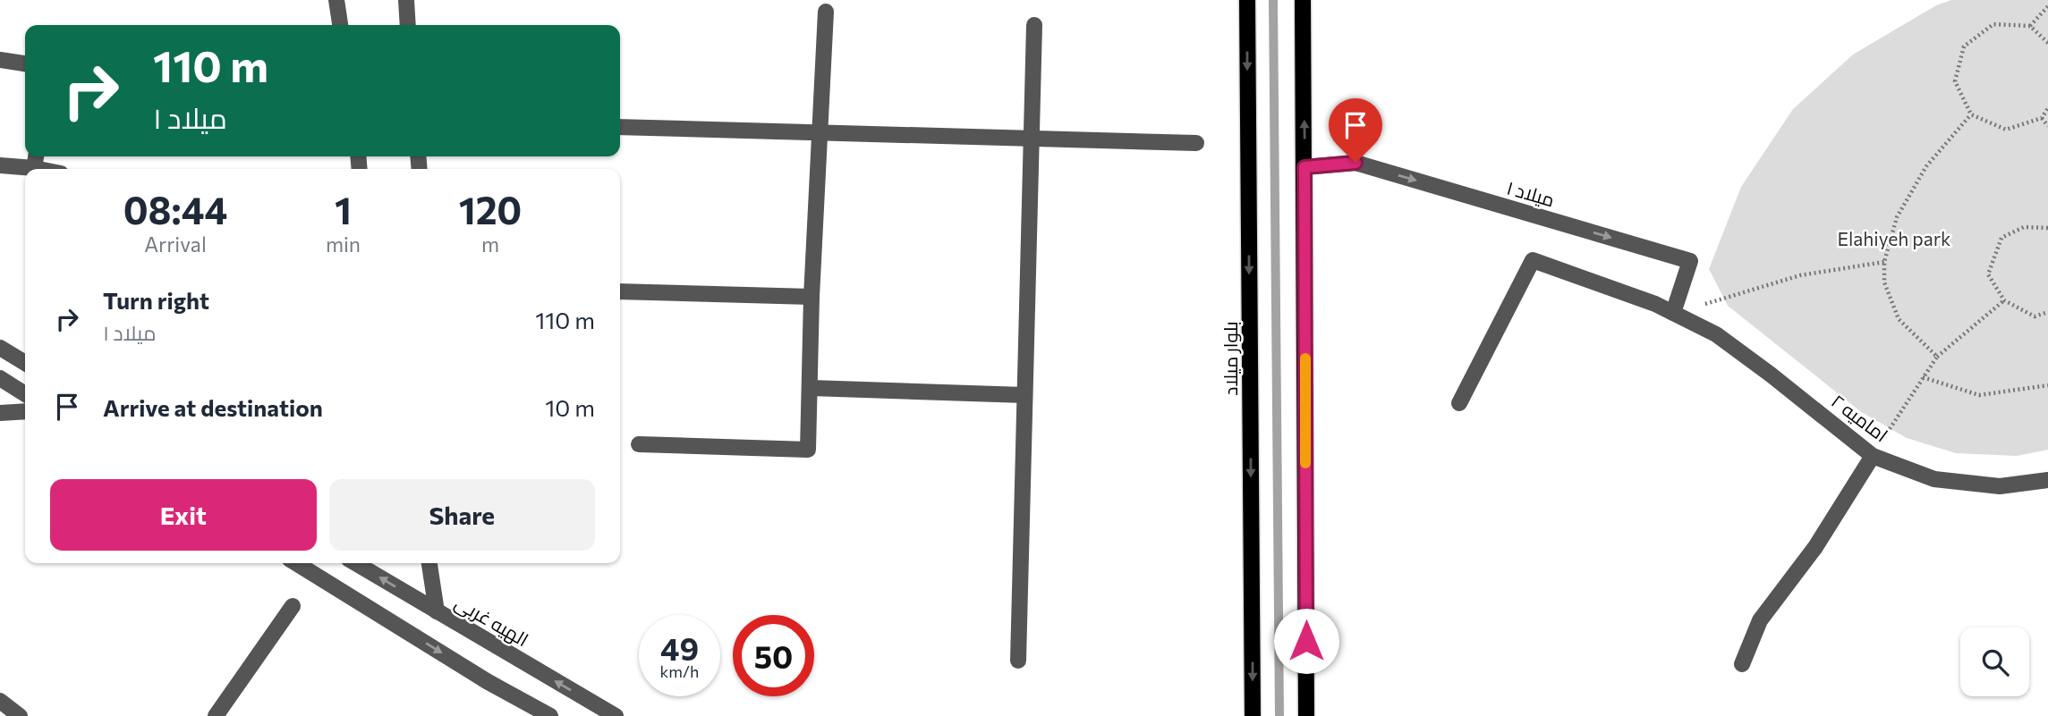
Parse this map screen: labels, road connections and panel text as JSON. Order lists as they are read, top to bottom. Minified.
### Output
{"streets":{"main road":["بلوار میلاد"],"street":["میلاد ۱","امامیه ۲","الهیه غربی"]},"crossings":[["میلاد ۱","امامیه ۲"]],"one_way":["میلاد ۱"],"parks":["Elahiyeh park"],"page":{"turn":["110 m","میلاد ۱"],"eta":["08:44","Arrival","1","min","120","m"],"list":[{"name":"Turn right","note":"میلاد ۱","value":"110 m"},{"name":"Arrive at destination","value":"10 m"}],"buttons":["Exit","Share"],"speed":"49 km/h","limit":"50"}}
